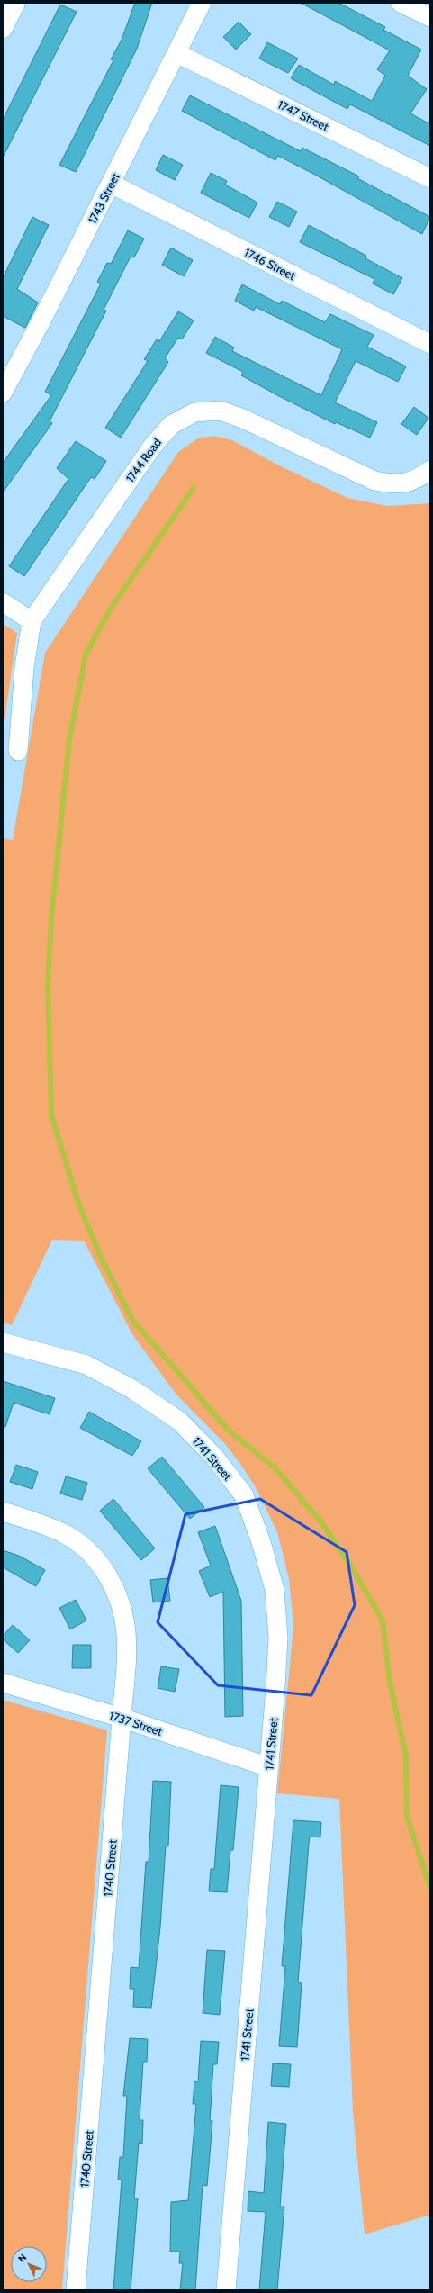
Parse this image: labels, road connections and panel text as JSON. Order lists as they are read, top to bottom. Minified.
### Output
{"streets":{"street":["1747 Street","1743 Street","1746 Street","1744 Road","1741 Street","1737 Street","1740 Street"]},"crossings":[["1747 Street","1743 Street"],["1743 Street","1746 Street"],["1741 Street","1737 Street"],["1737 Street","1740 Street"]],"north":"top left"}
